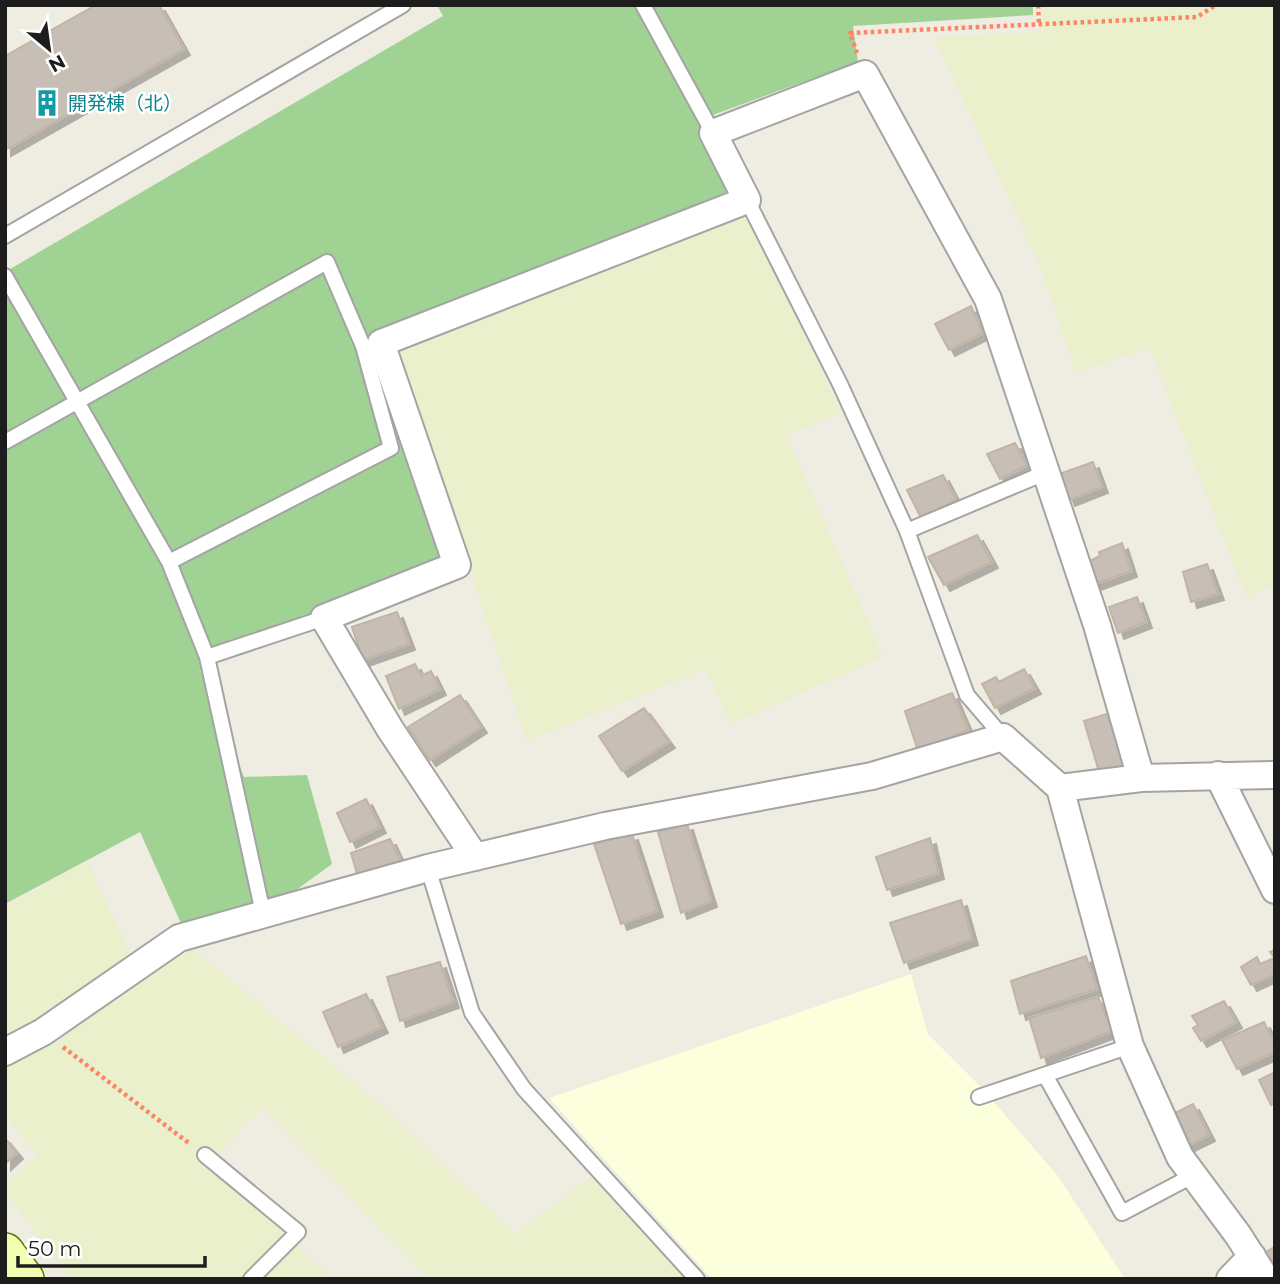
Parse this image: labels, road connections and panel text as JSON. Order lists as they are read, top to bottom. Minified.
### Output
{"places":{"building":["開発棟（北）"]},"scale_bar":"50 m","north":"bottom right"}
